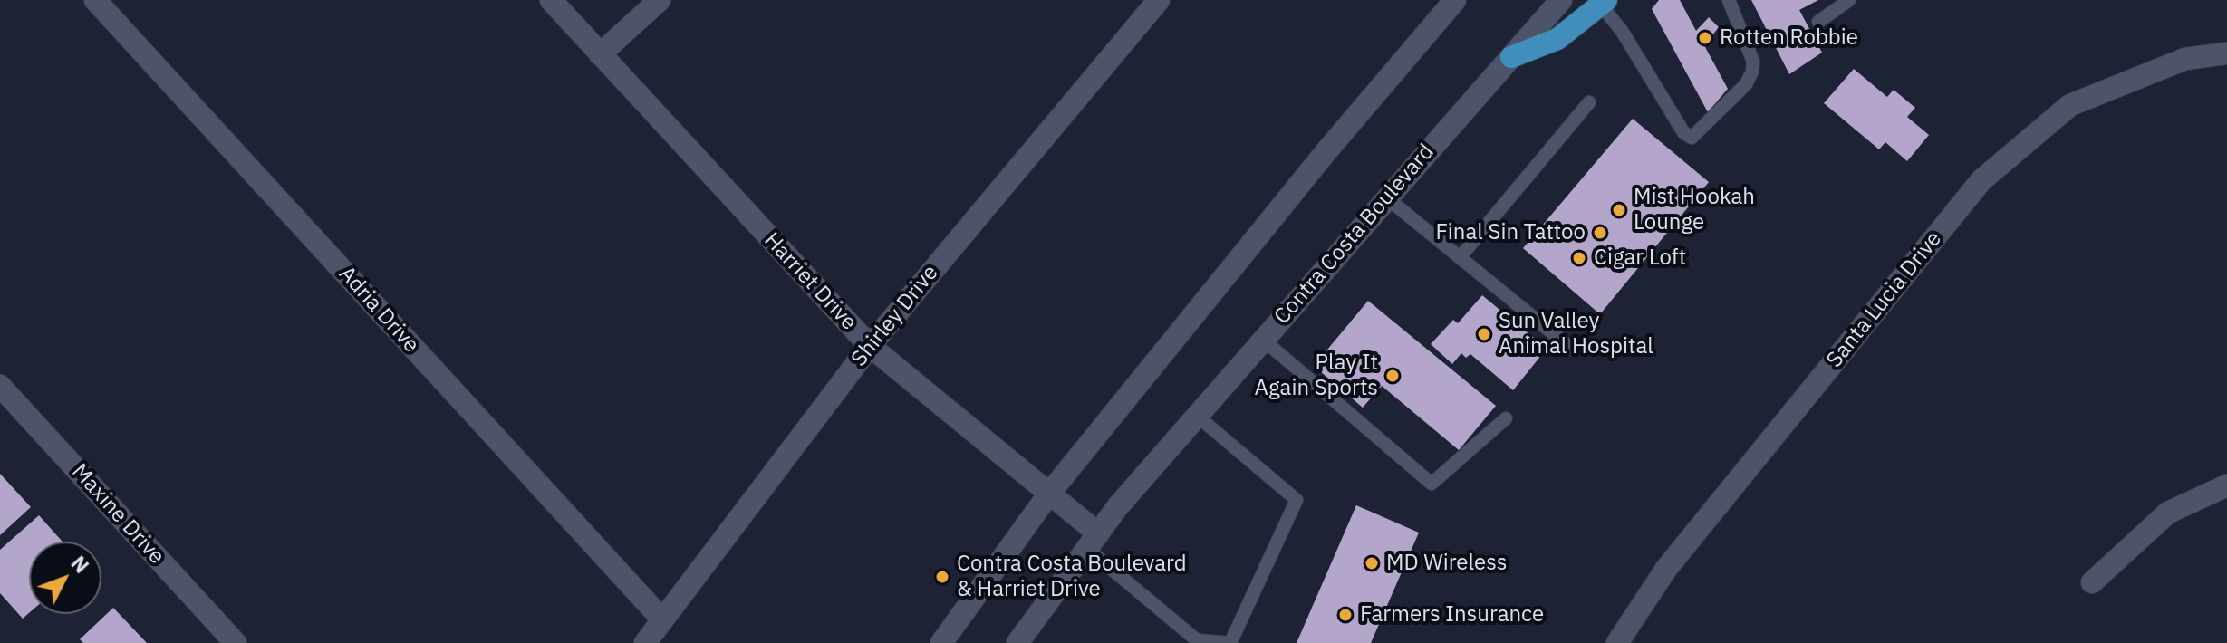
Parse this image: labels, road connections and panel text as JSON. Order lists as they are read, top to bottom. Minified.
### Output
{"streets":{"street":["Contra Costa Boulevard","Harriet Drive","Santa Lucia Drive","Adria Drive","Shirley Drive","Maxine Drive"]},"crossings":[["Contra Costa Boulevard","Harriet Drive"],["Harriet Drive","Shirley Drive"],["Adria Drive","Shirley Drive"]],"places":["Rotten Robbie","Mist Hookah Lounge","Final Sin Tattoo","Cigar Loft","Sun Valley Animal Hospital","Play It Again Sports","MD Wireless","Contra Costa Boulevard & Harriet Drive","Farmers Insurance"],"north":"top right"}
